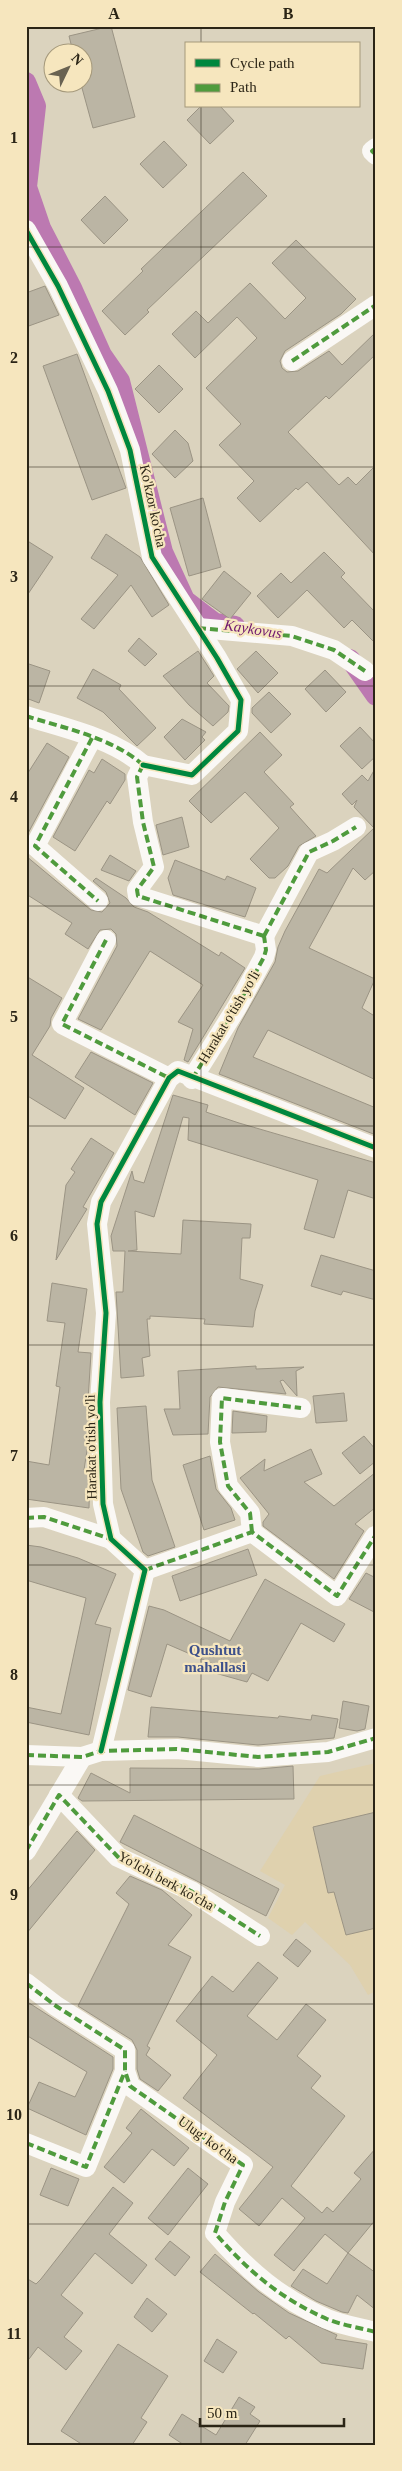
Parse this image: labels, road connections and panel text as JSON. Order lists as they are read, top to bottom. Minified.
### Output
{"streets":{"street":["Ko'kzor ko'cha","Harakat o'tish yo'li","Yo'lchi berk ko'cha","Ulug' ko'cha"]},"districts":["Qushtut mahallasi"],"water":["Kaykovus"],"legend":["Cycle path","Path"],"scale_bar":"50 m","north":"top right","grid":{"columns":["A","B"],"rows":["1","2","3","4","5","6","7","8","9","10","11"]}}
